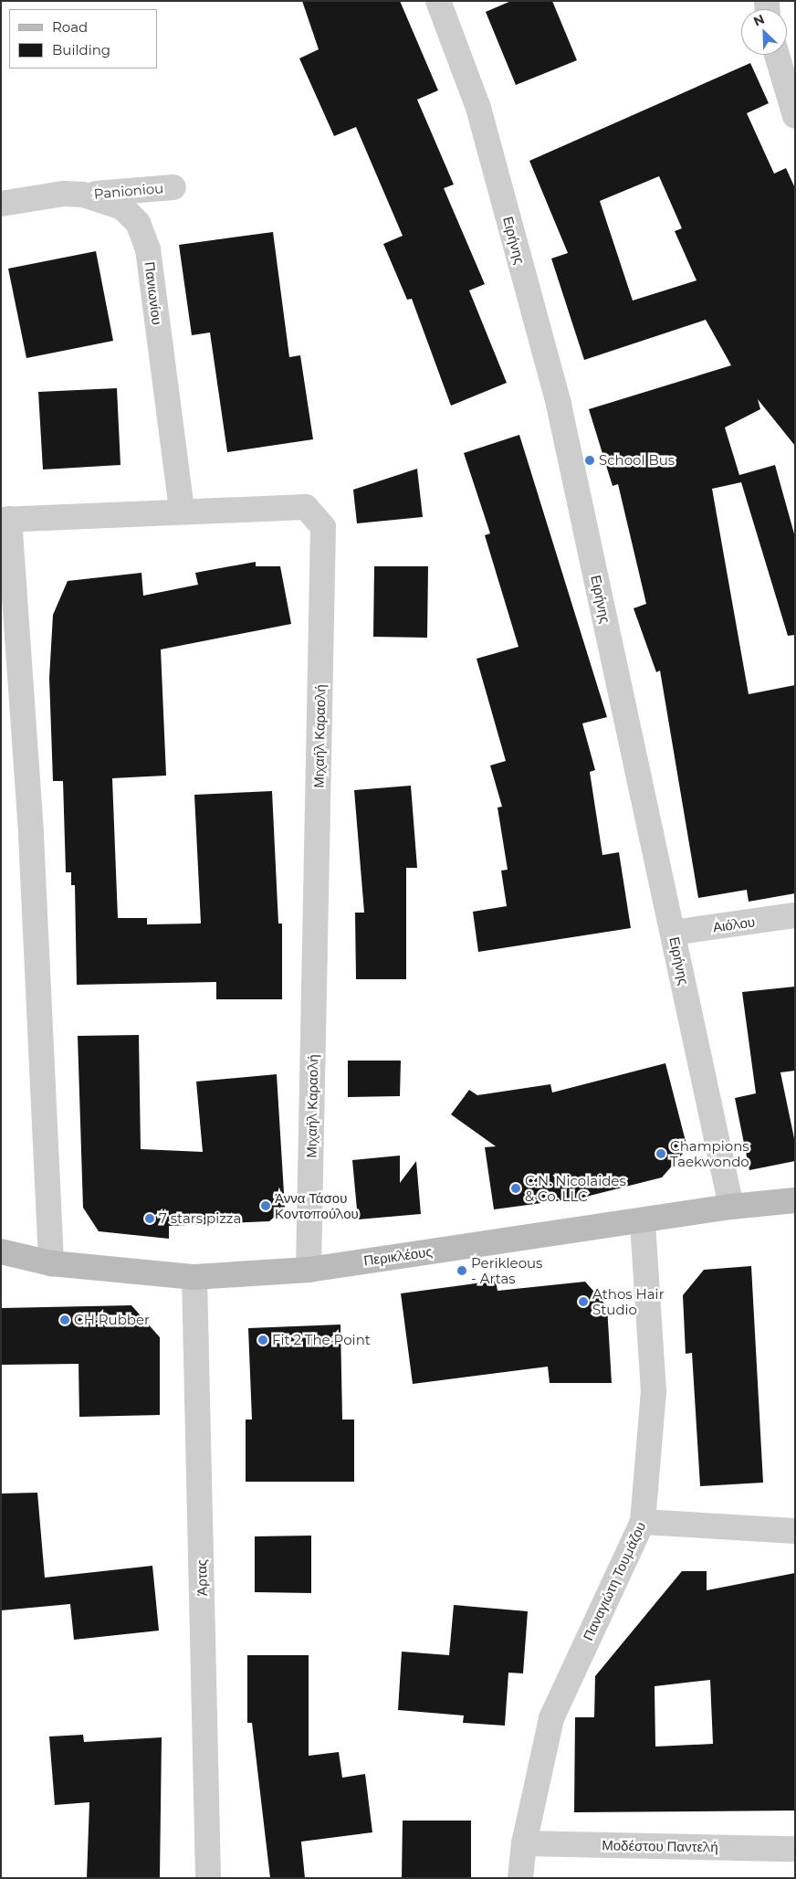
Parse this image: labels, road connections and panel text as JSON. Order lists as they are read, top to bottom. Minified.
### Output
{"streets":{"main road":["Περικλέους"],"street":["Panioniou","Ειρήνης","Πανιωνίου","Μιχαήλ Καραολή","Αιόλου","Άρτας","Παναγιώτη Τουμάζου","Μοδέστου Παντελή"]},"crossings":[["Panioniou","Πανιωνίου"],["Ειρήνης","Αιόλου"],["Ειρήνης","Περικλέους"],["Πανιωνίου","Μιχαήλ Καραολή"],["Μιχαήλ Καραολή","Περικλέους"],["Περικλέους","Άρτας"],["Περικλέους","Παναγιώτη Τουμάζου"],["Παναγιώτη Τουμάζου","Μοδέστου Παντελή"]],"places":["School Bus","Champions Taekwondo","C.N. Nicolaides & Co. LLC","Άννα Τάσου Κοντοπούλου","7 stars pizza","Perikleous - Artas","Athos Hair Studio","CH Rubber","Fit 2 The Point"],"legend":["Road","Building"],"north":"top left"}
